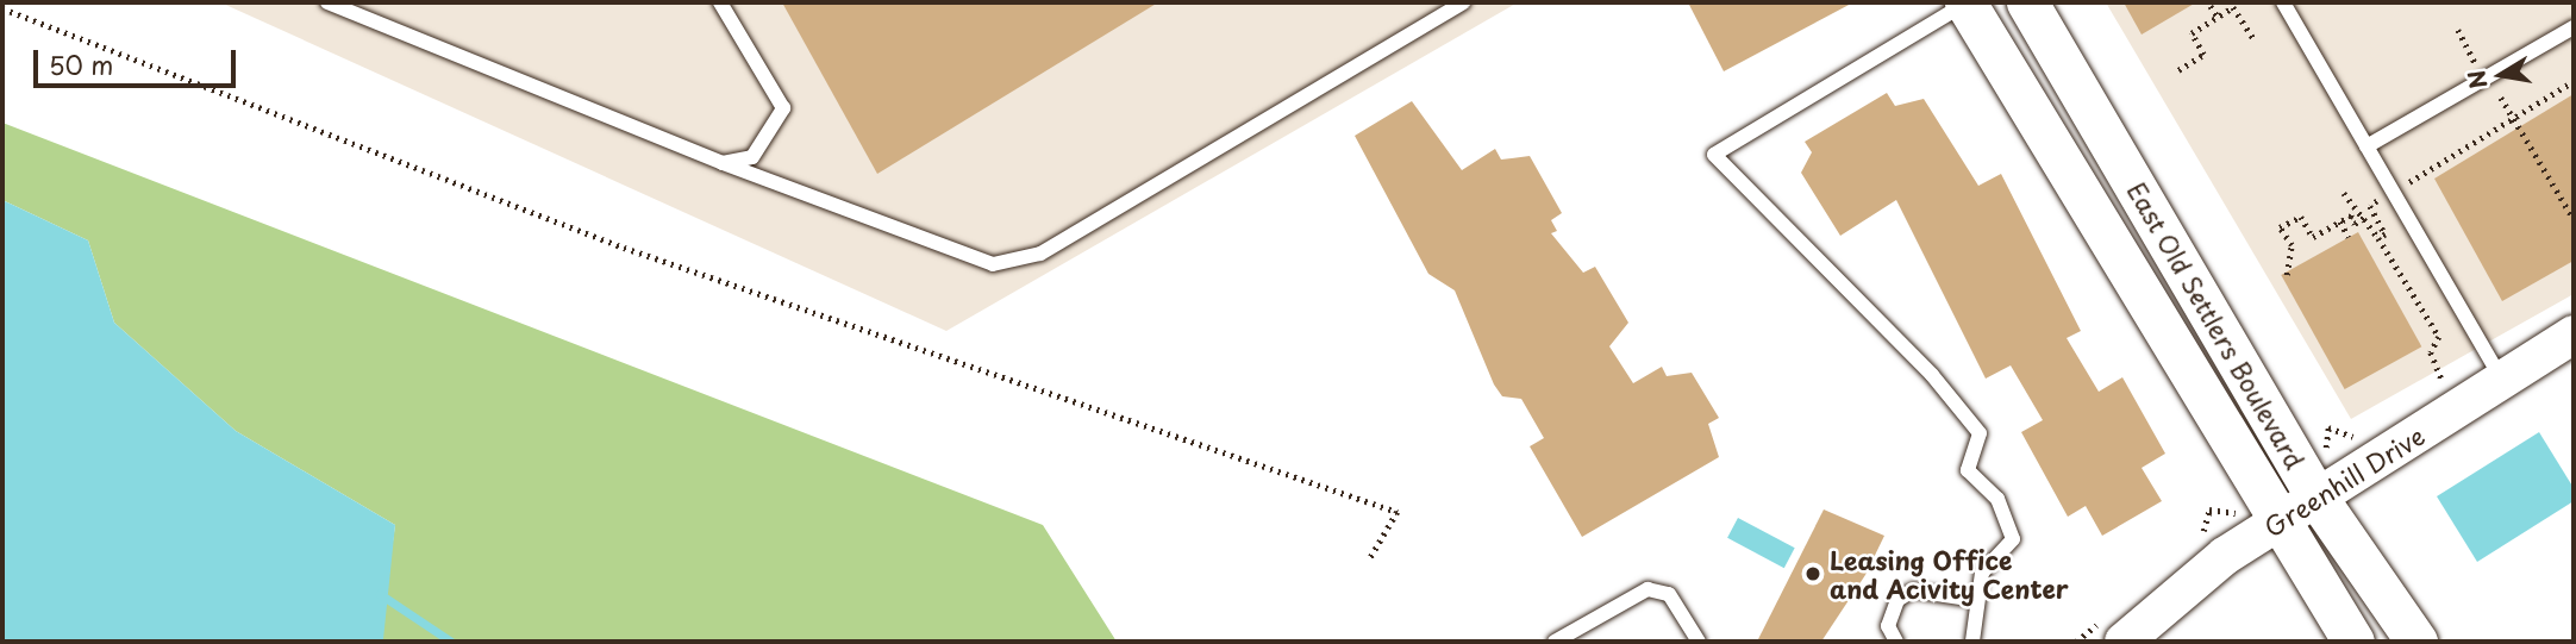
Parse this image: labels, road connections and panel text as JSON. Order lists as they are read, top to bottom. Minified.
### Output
{"streets":{"main road":["East Old Settlers Boulevard"],"street":["Greenhill Drive"]},"crossings":[["East Old Settlers Boulevard","Greenhill Drive"]],"places":["Leasing Office and Acivity Center"],"scale_bar":"50 m","north":"left"}
